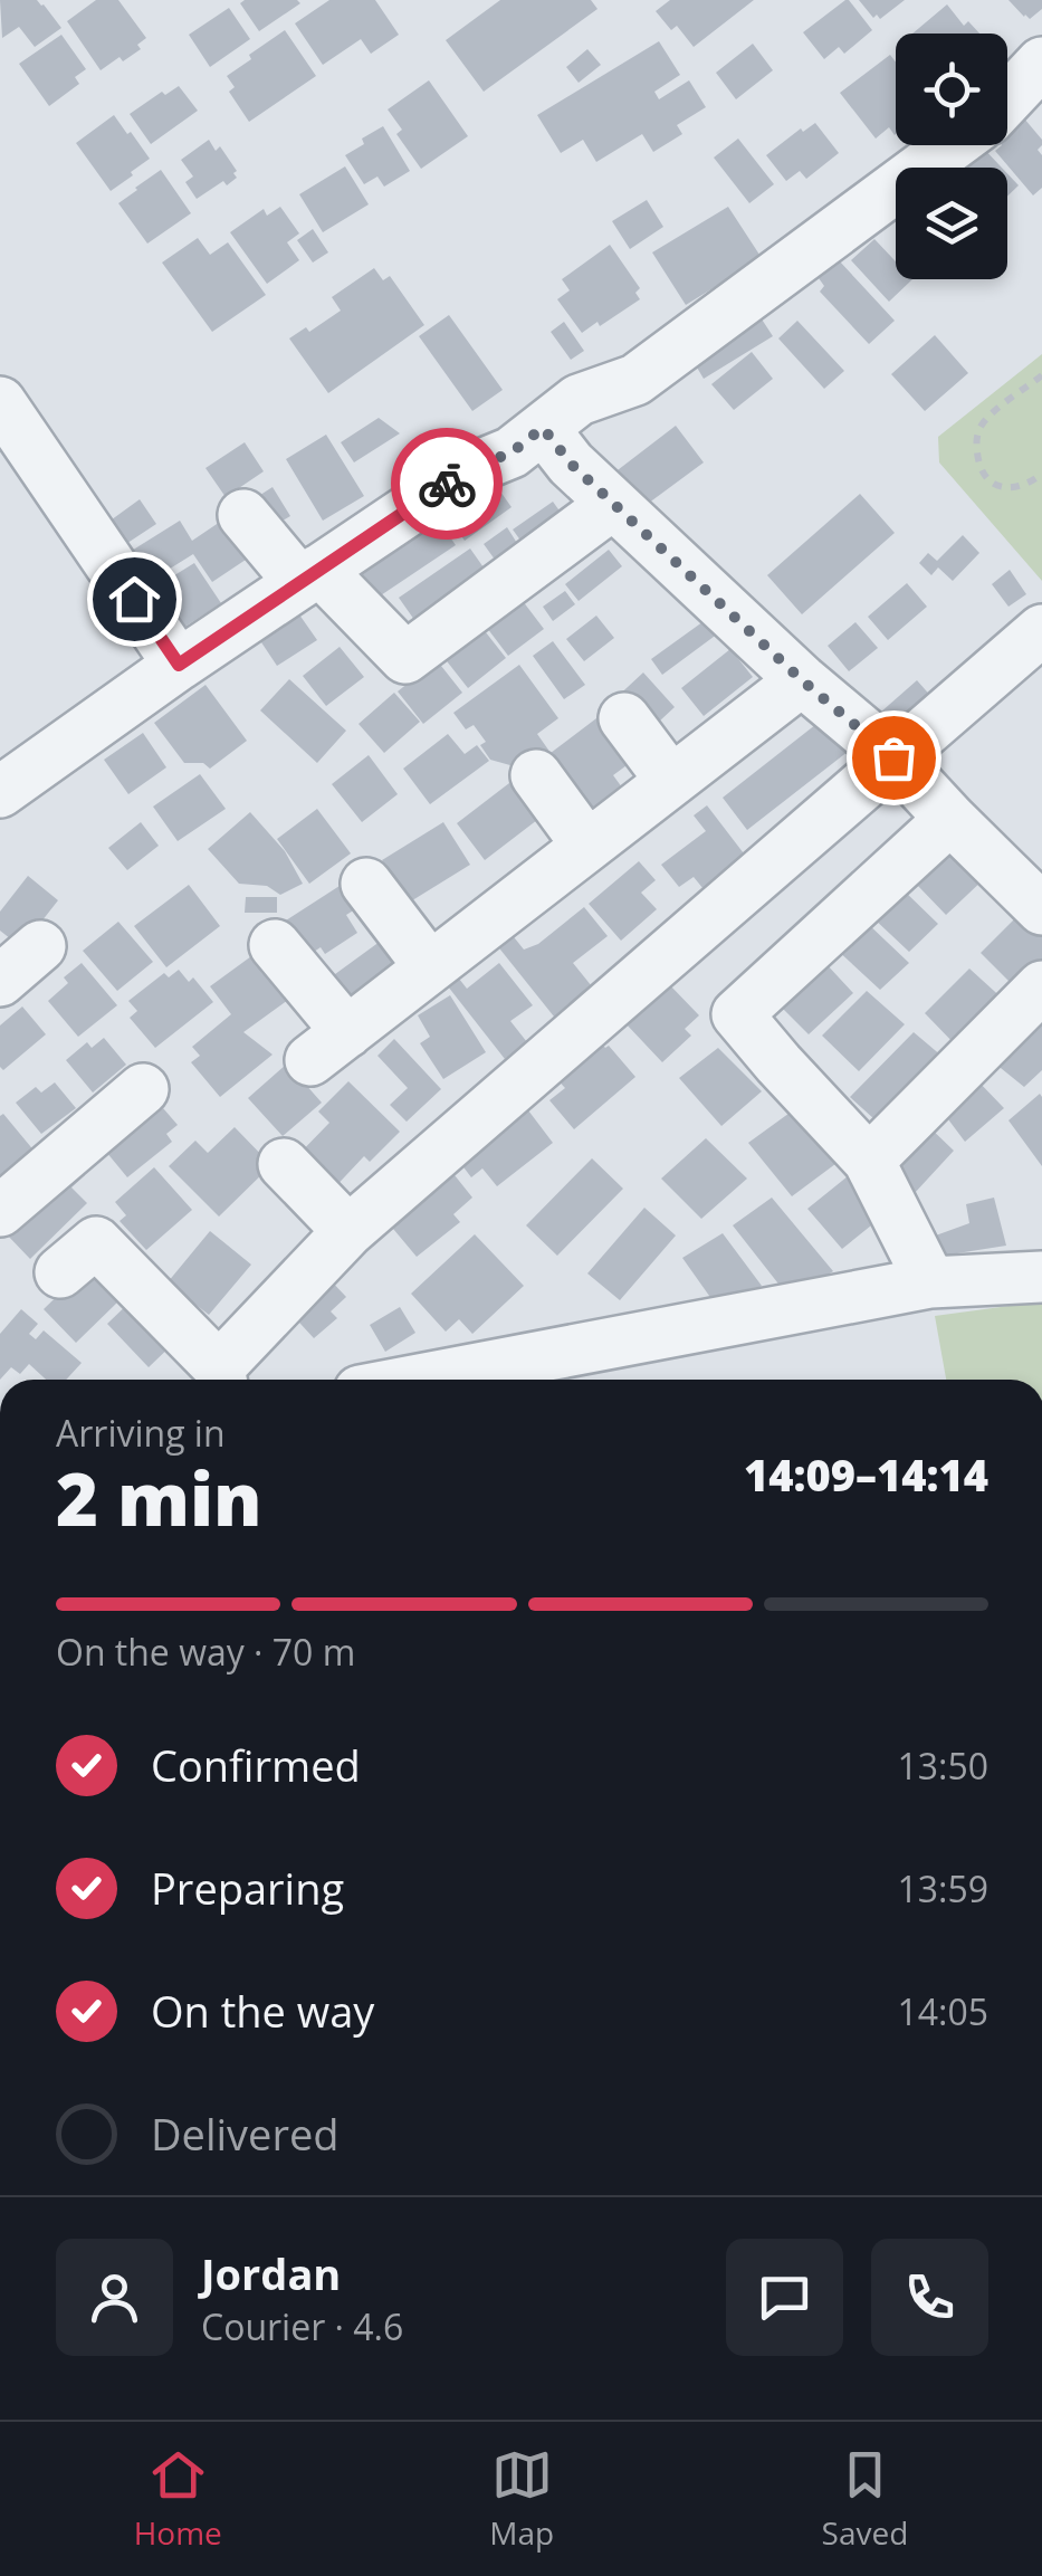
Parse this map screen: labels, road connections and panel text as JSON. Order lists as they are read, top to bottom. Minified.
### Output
{"page":{"heading":["2 min","Arriving in","14:09–14:14"],"panel":["Jordan","Courier · 4.6"],"bar":"On the way · 70 m","list":[["Confirmed","13:50"],["Preparing","13:59"],["On the way","14:05"],"Delivered"],"tabs":["Home","Map","Saved"]}}
